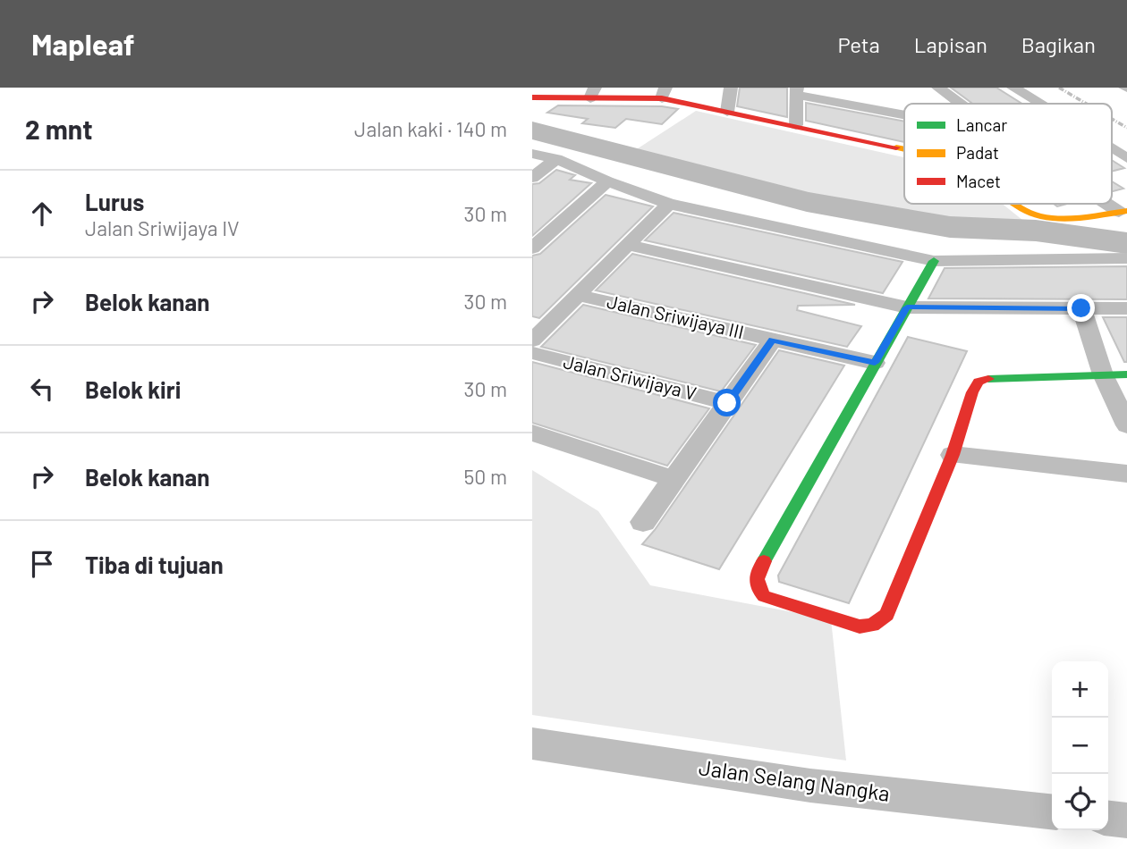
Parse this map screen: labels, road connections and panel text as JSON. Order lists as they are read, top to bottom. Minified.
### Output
{"streets":{"street":["Jalan Sriwijaya III","Jalan Sriwijaya V","Jalan Selang Nangka"]},"legend":["Lancar","Padat","Macet"],"page":{"header":"Mapleaf","nav":["Peta","Lapisan","Bagikan"],"heading":["2 mnt","Jalan kaki · 140 m"],"list":[["Lurus","Jalan Sriwijaya IV","30 m"],["Belok kanan","30 m"],["Belok kiri","30 m"],["Belok kanan","50 m"],"Tiba di tujuan"],"map_buttons":["+","−"]}}
